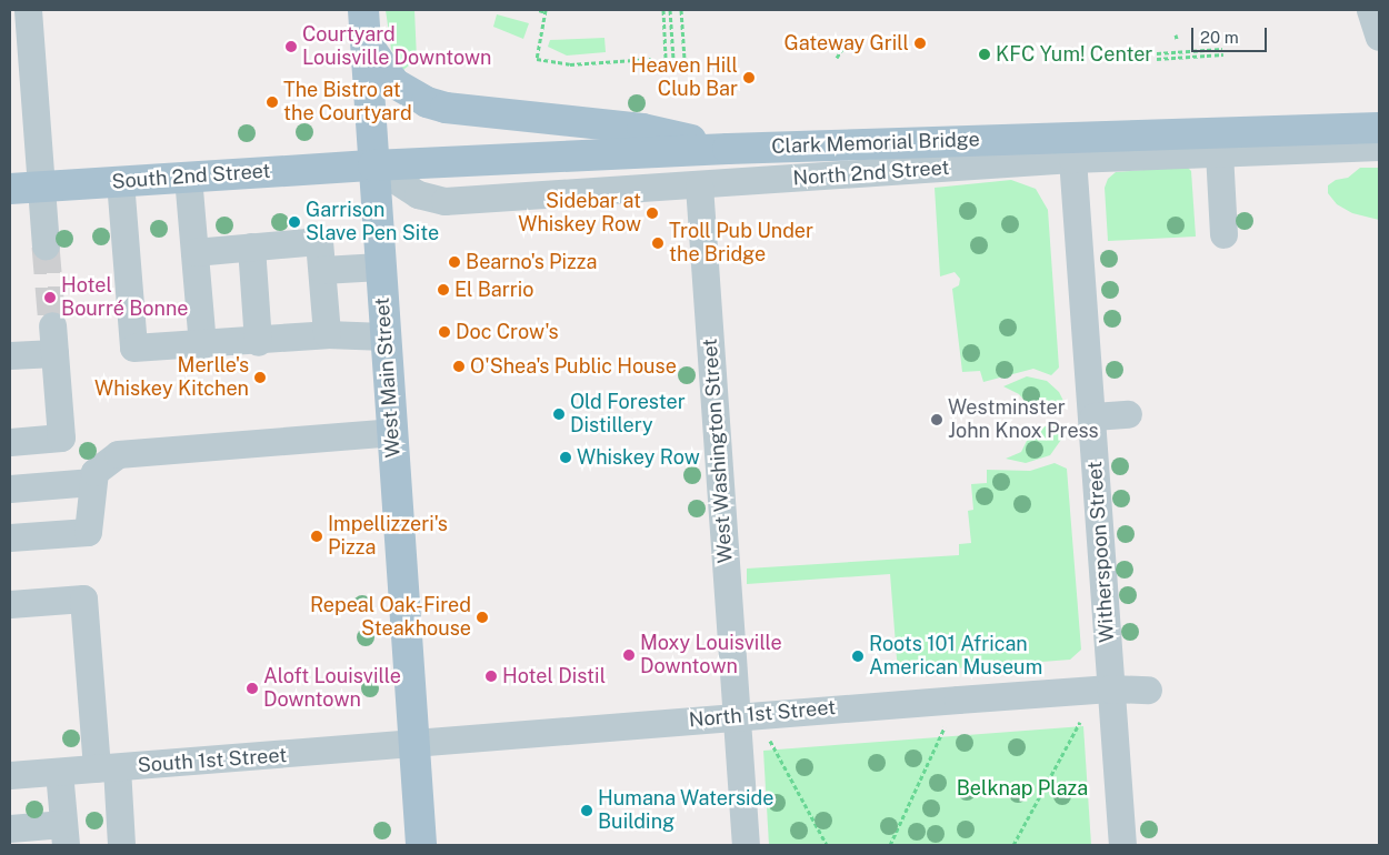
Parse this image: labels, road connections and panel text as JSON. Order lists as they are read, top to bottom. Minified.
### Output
{"streets":{"main road":["Clark Memorial Bridge","South 2nd Street","West Main Street"],"street":["North 2nd Street","West Washington Street","Witherspoon Street","North 1st Street","South 1st Street"]},"crossings":[["Clark Memorial Bridge","North 2nd Street"],["Clark Memorial Bridge","South 2nd Street"],["Clark Memorial Bridge","West Main Street"],["North 2nd Street","South 2nd Street"],["North 2nd Street","West Main Street"],["North 2nd Street","West Washington Street"],["North 2nd Street","Witherspoon Street"],["South 2nd Street","West Main Street"],["West Main Street","North 1st Street"],["West Main Street","South 1st Street"],["West Washington Street","North 1st Street"],["Witherspoon Street","North 1st Street"],["North 1st Street","South 1st Street"]],"parks":["Belknap Plaza"],"places":["Gateway Grill","Courtyard Louisville Downtown","KFC Yum! Center","Heaven Hill Club Bar","The Bistro at the Courtyard","Sidebar at Whiskey Row","Garrison Slave Pen Site","Troll Pub Under the Bridge","Bearno's Pizza","El Barrio","Hotel Bourré Bonne","Doc Crow's","O'Shea's Public House","Merlle's Whiskey Kitchen","Old Forester Distillery","Westminster John Knox Press","Whiskey Row","Impellizzeri's Pizza","Repeal Oak-Fired Steakhouse","Moxy Louisville Downtown","Roots 101 African American Museum","Hotel Distil","Aloft Louisville Downtown","Humana Waterside Building"],"scale_bar":"20 m"}
